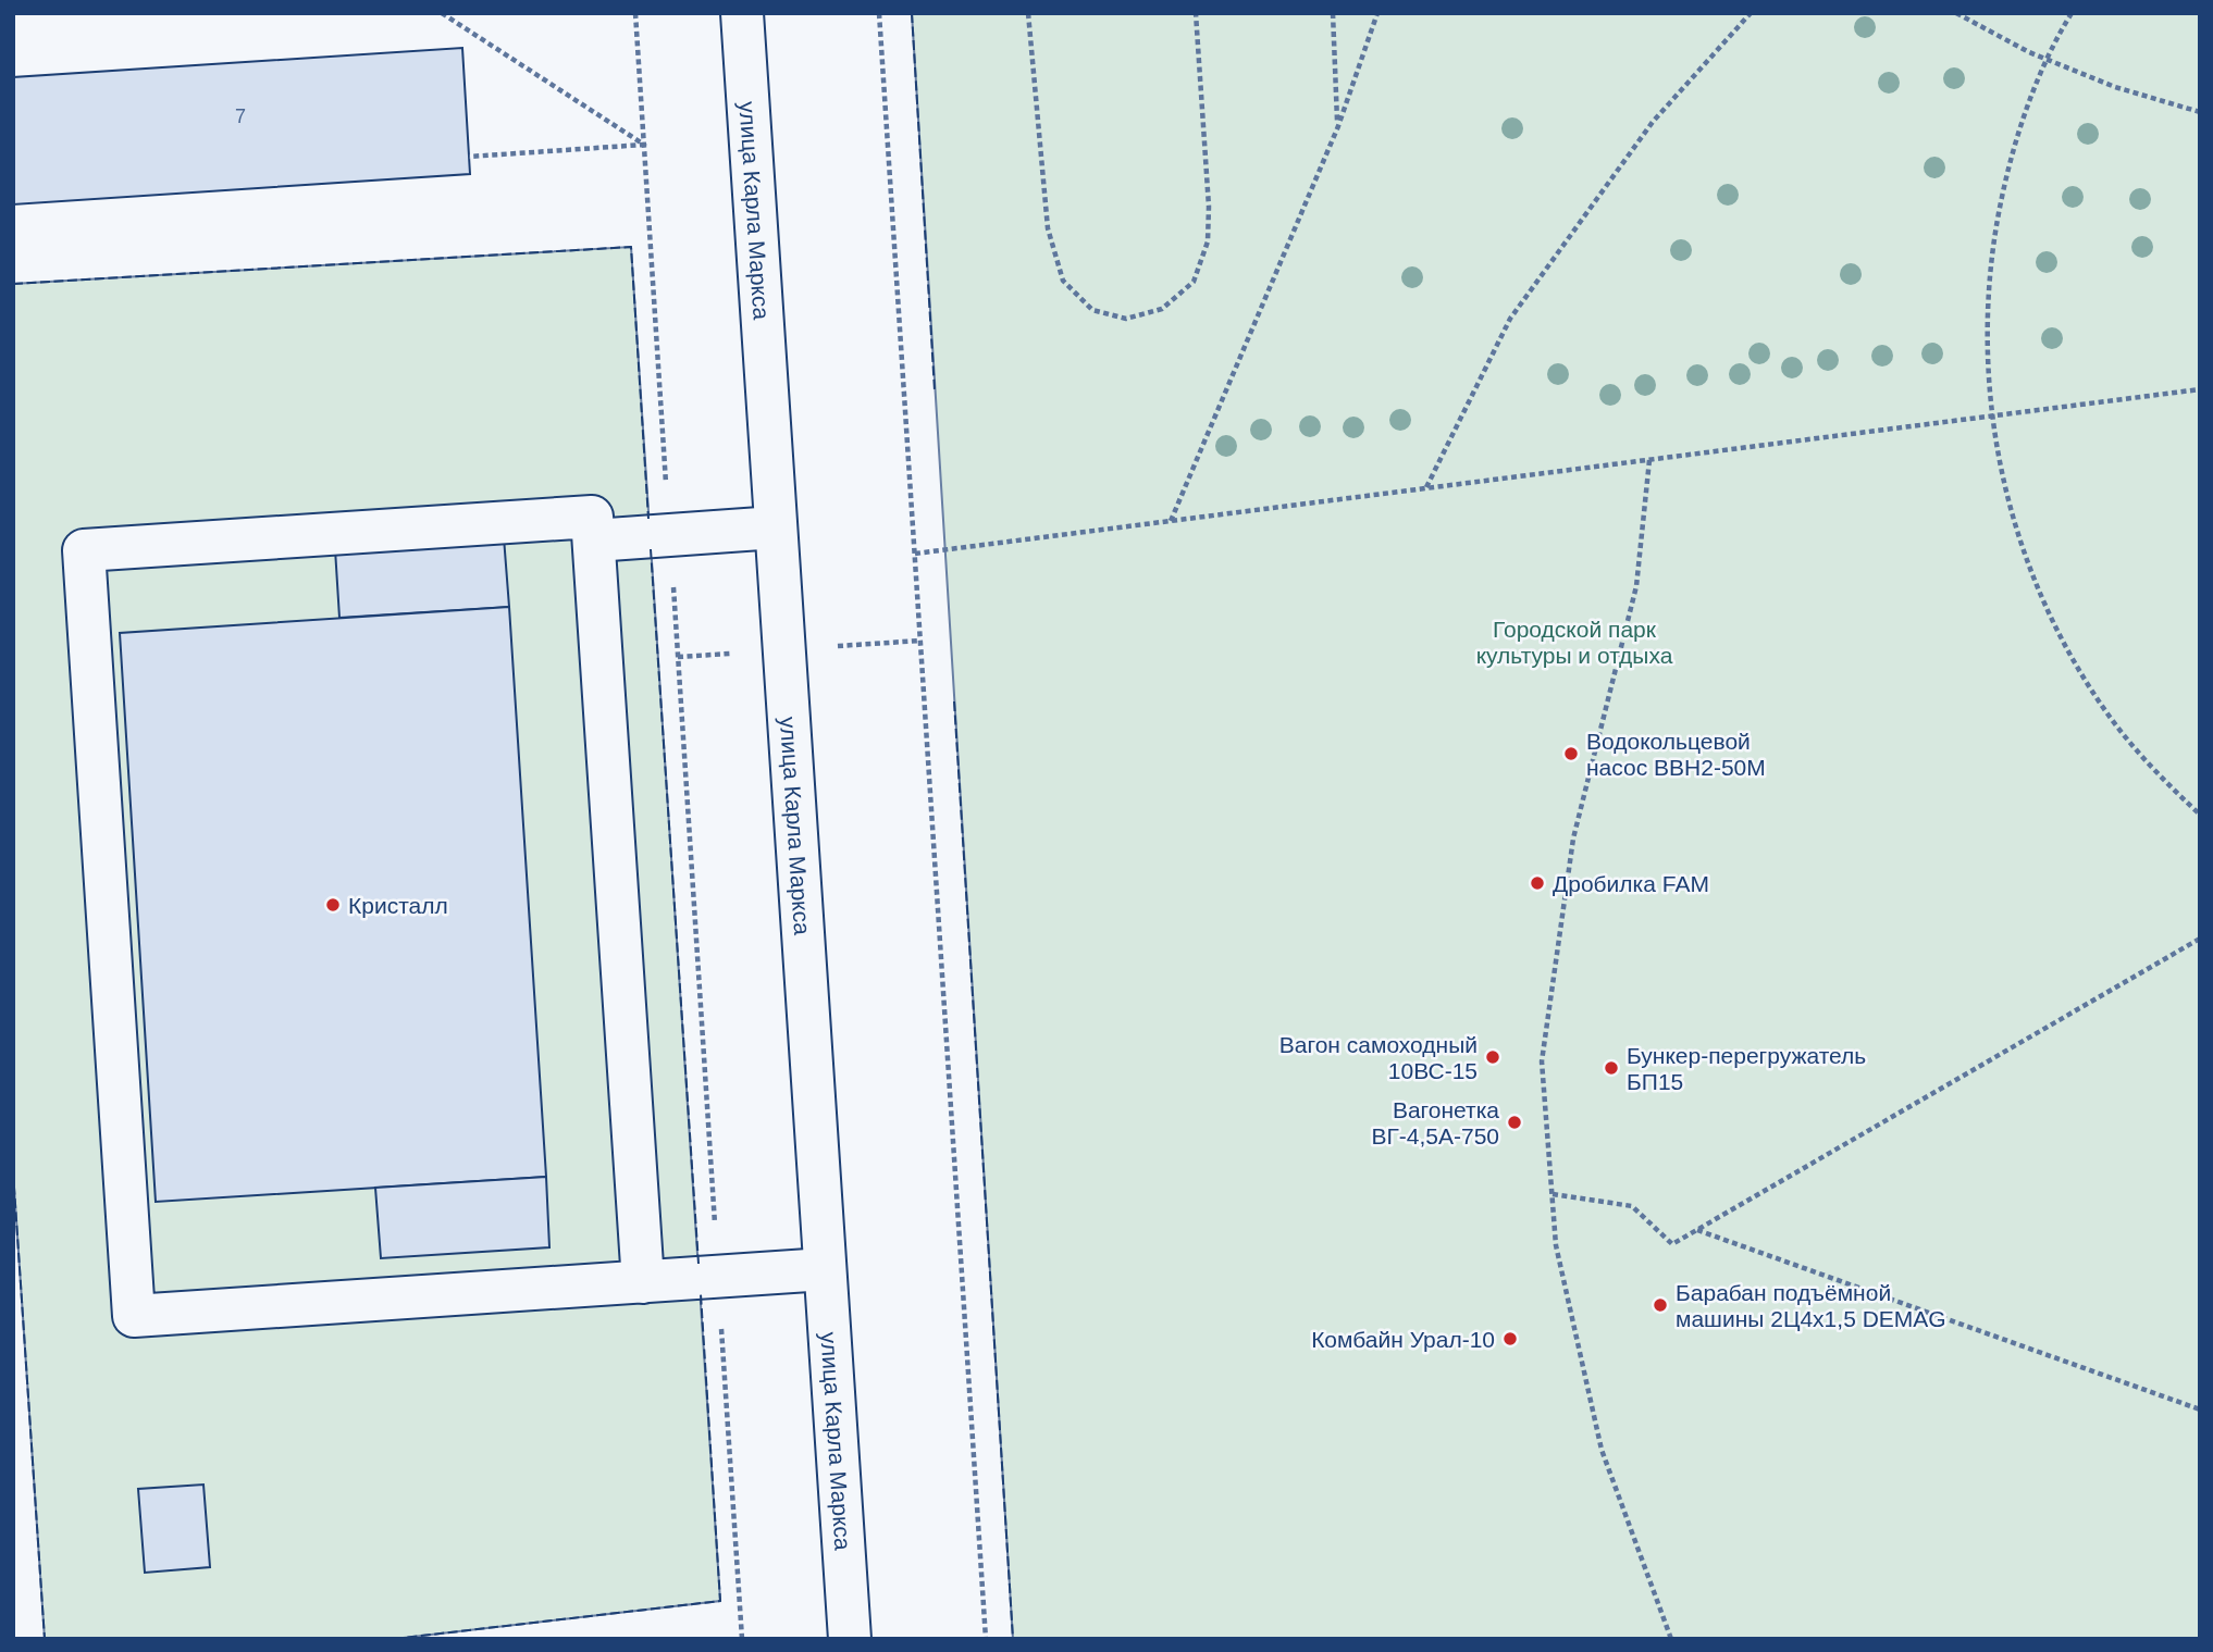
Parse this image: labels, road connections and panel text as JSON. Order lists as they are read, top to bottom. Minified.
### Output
{"streets":{"main road":["улица Карла Маркса"]},"parks":["Городской парк культуры и отдыха"],"places":["Водокольцевой насос ВВН2-50М","Дробилка FAM","Кристалл","Вагон самоходный 10ВС-15","Бункер-перегружатель БП15","Вагонетка ВГ-4,5А-750","Барабан подъёмной машины 2Ц4х1,5 DEMAG","Комбайн Урал-10"],"house_numbers":["7"]}
